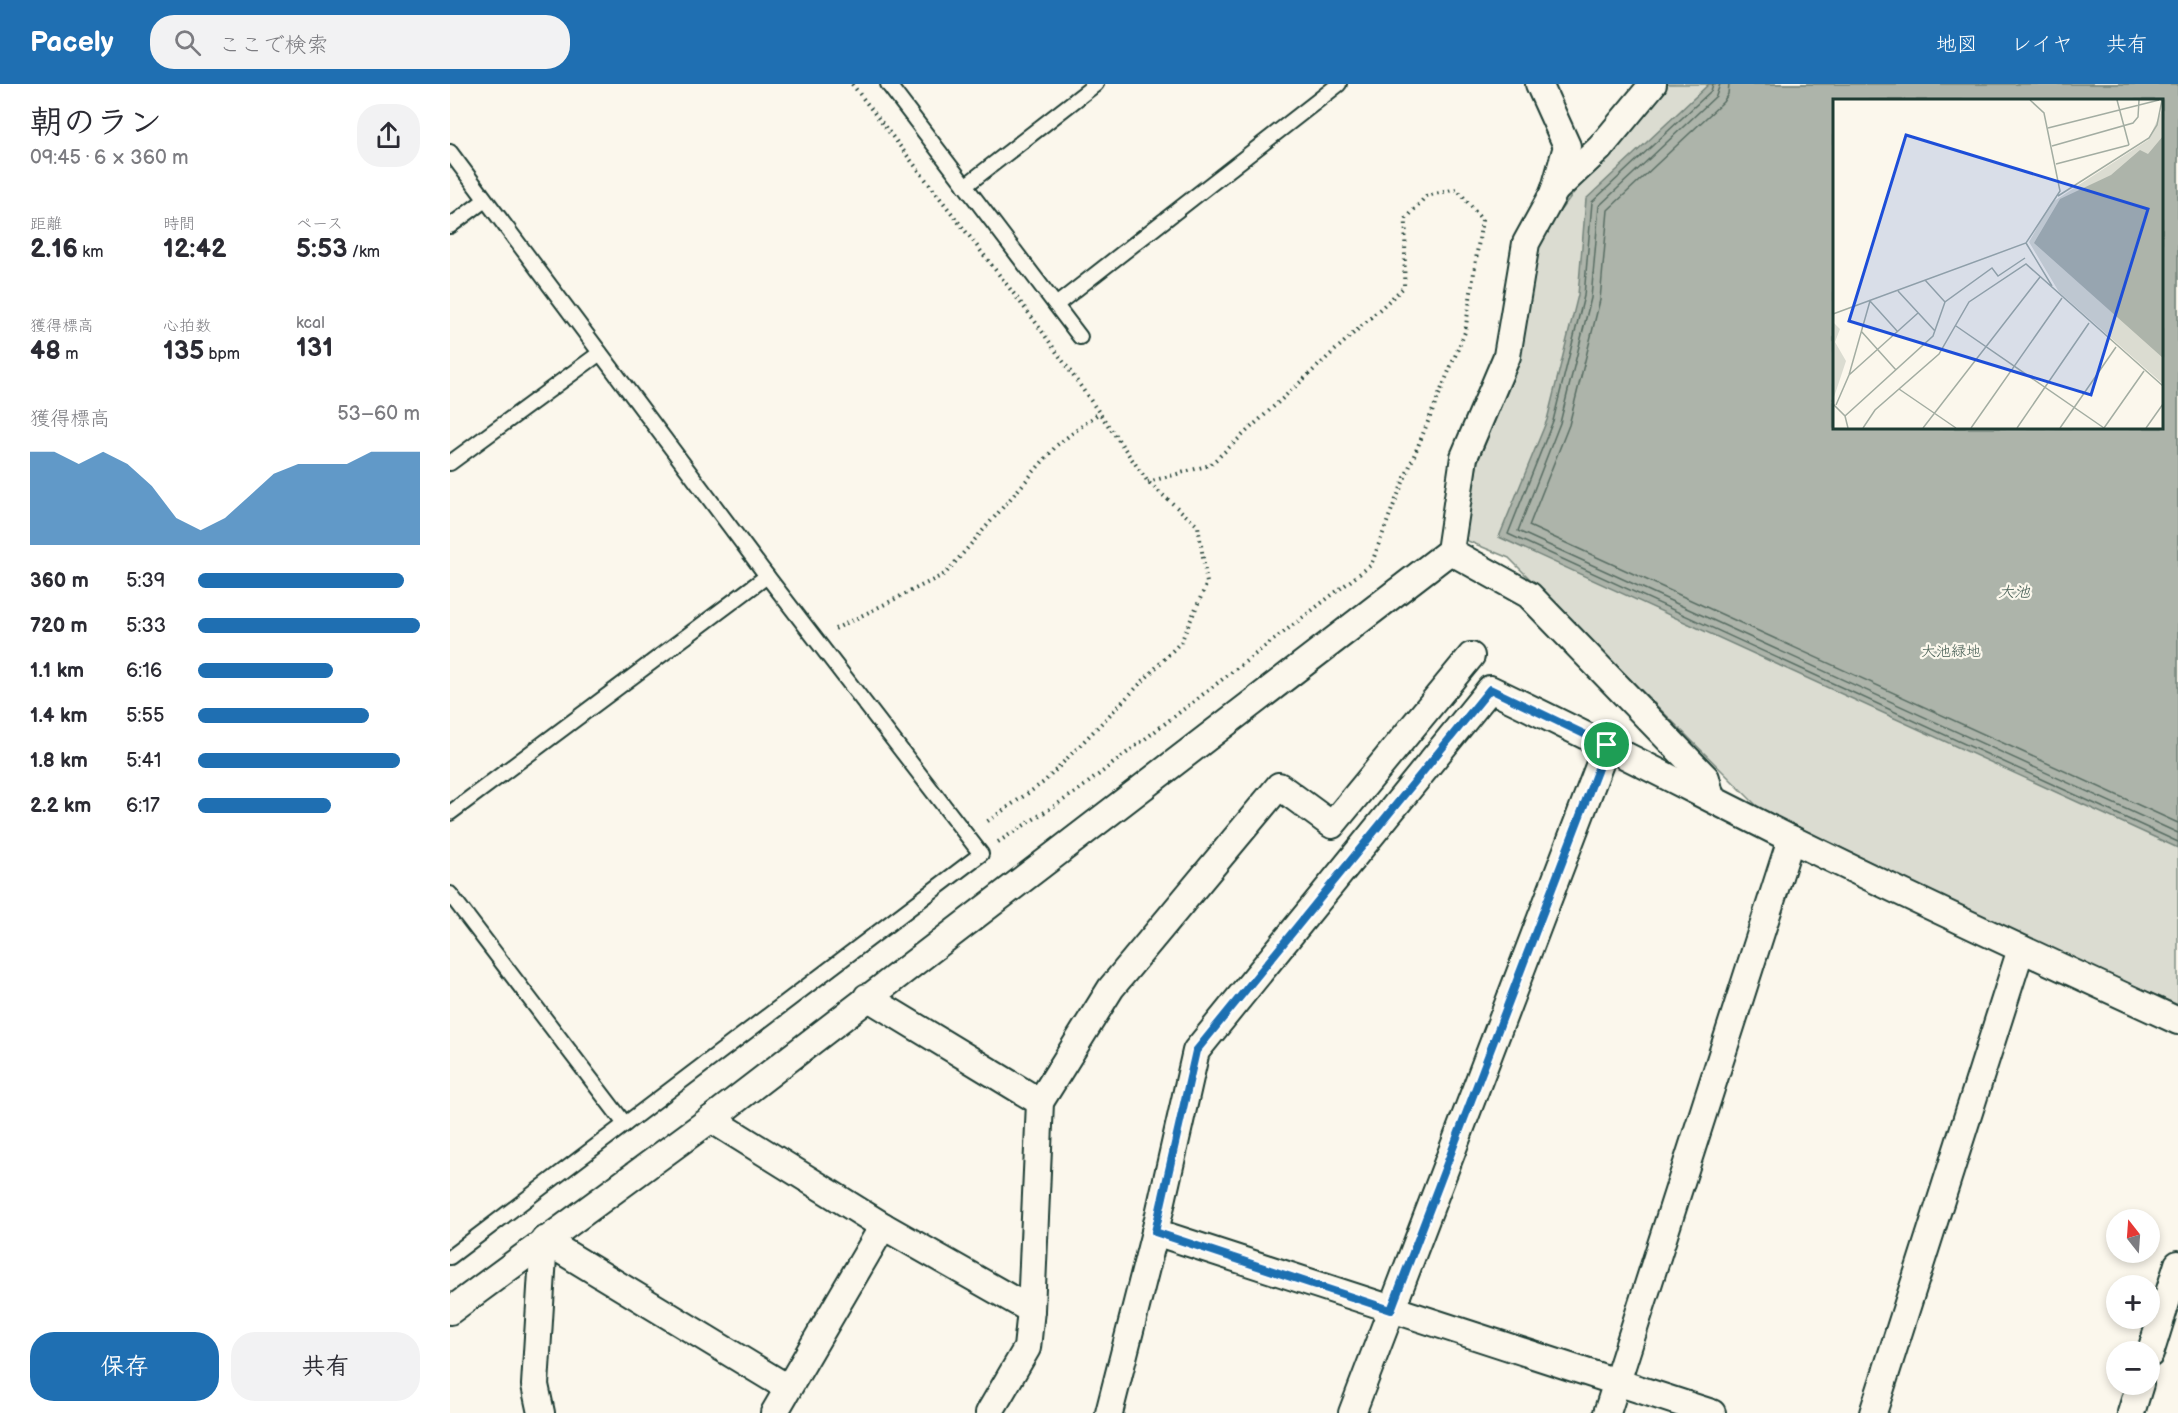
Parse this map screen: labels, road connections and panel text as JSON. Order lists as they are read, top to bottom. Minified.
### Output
{"water":["大池"],"parks":["大池緑地"],"north":"top","page":{"header":"Pacely","search":"ここで検索","nav":["地図","レイヤ","共有"],"heading":["朝のラン","09:45 · 6 × 360 m"],"stats":[["距離","2.16 km"],["時間","12:42"],["ペース","5:53 /km"],["獲得標高","48 m"],["心拍数","135 bpm"],["kcal","131"]],"chart":["獲得標高","53–60 m"],"list":[{"name":"360 m","note":"5:39"},{"name":"720 m","note":"5:33"},{"name":"1.1 km","note":"6:16"},{"name":"1.4 km","note":"5:55"},{"name":"1.8 km","note":"5:41"},{"name":"2.2 km","note":"6:17"}],"map_buttons":["+","−"],"buttons":["保存","共有"]}}
